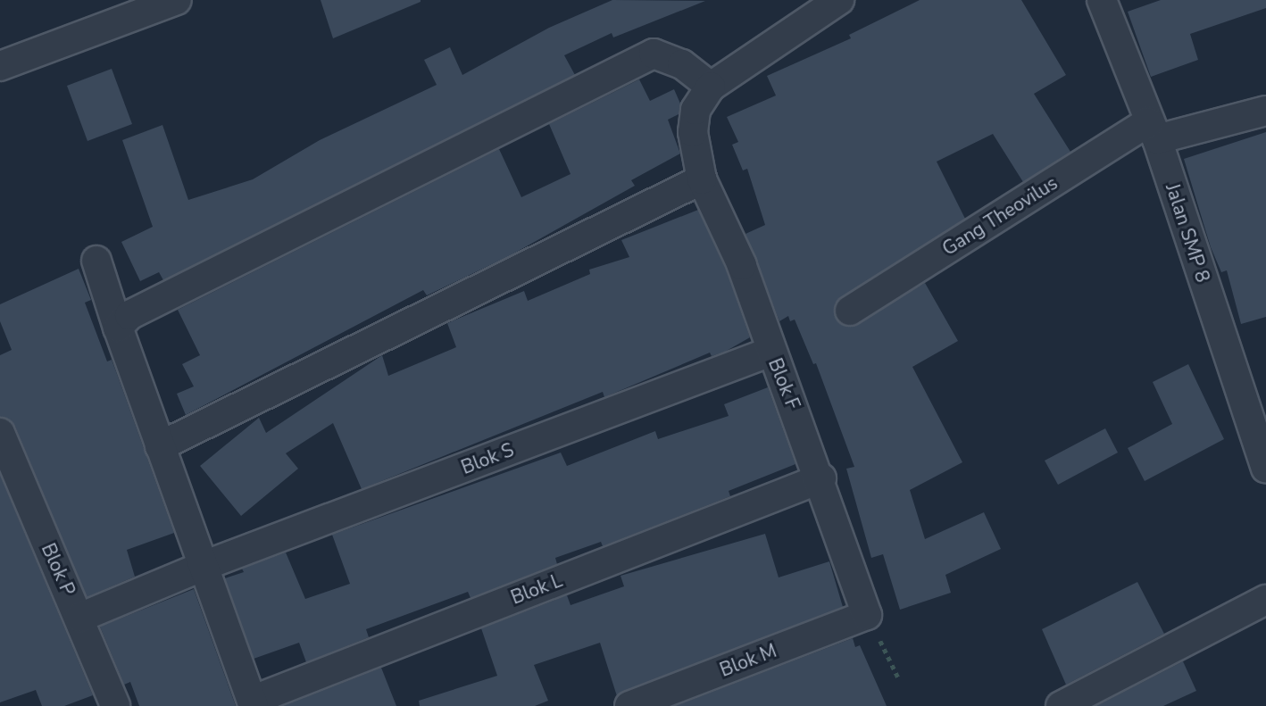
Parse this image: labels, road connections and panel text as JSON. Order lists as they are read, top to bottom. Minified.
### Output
{"streets":{"street":["Gang Theovilus","Jalan SMP 8","Blok F","Blok S","Blok P","Blok L","Blok M"]},"crossings":[["Gang Theovilus","Jalan SMP 8"],["Blok F","Blok S"],["Blok F","Blok L"],["Blok F","Blok M"],["Blok S","Blok P"]]}
